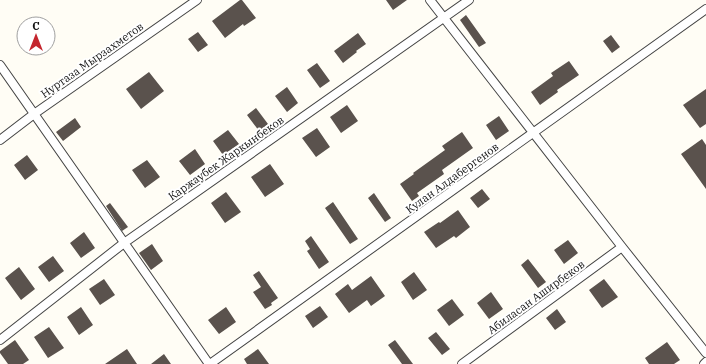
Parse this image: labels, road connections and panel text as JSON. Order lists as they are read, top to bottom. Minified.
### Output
{"streets":{"street":["Нуртаза Мырзахметов","Каржаубек Жаркынбеков","Кулан Алдабергенов","Абиласан Аширбеков"]},"north":"top"}
